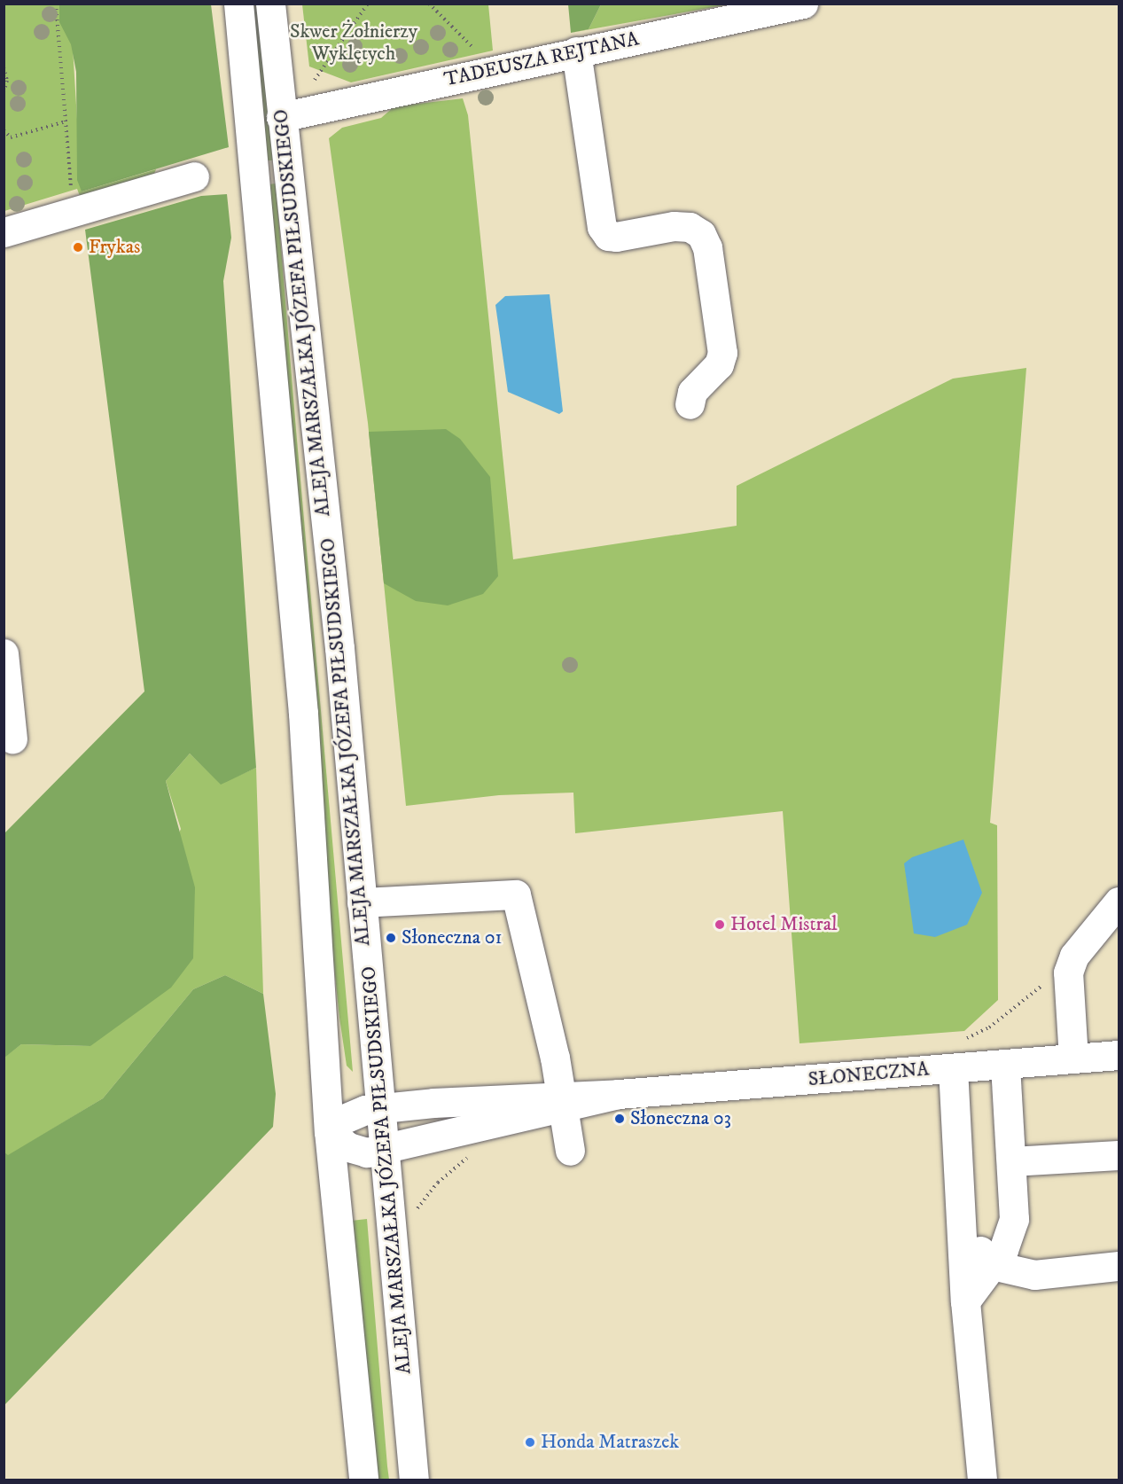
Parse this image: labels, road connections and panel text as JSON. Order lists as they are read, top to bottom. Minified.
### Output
{"streets":{"main road":["TADEUSZA REJTANA","ALEJA MARSZAŁKA JÓZEFA PIŁSUDSKIEGO","SŁONECZNA"]},"crossings":[["TADEUSZA REJTANA","ALEJA MARSZAŁKA JÓZEFA PIŁSUDSKIEGO"],["ALEJA MARSZAŁKA JÓZEFA PIŁSUDSKIEGO","SŁONECZNA"]],"parks":["Skwer Żołnierzy Wyklętych"],"places":["Frykas","Hotel Mistral","Słoneczna 01","Słoneczna 03","Honda Matraszek"]}
